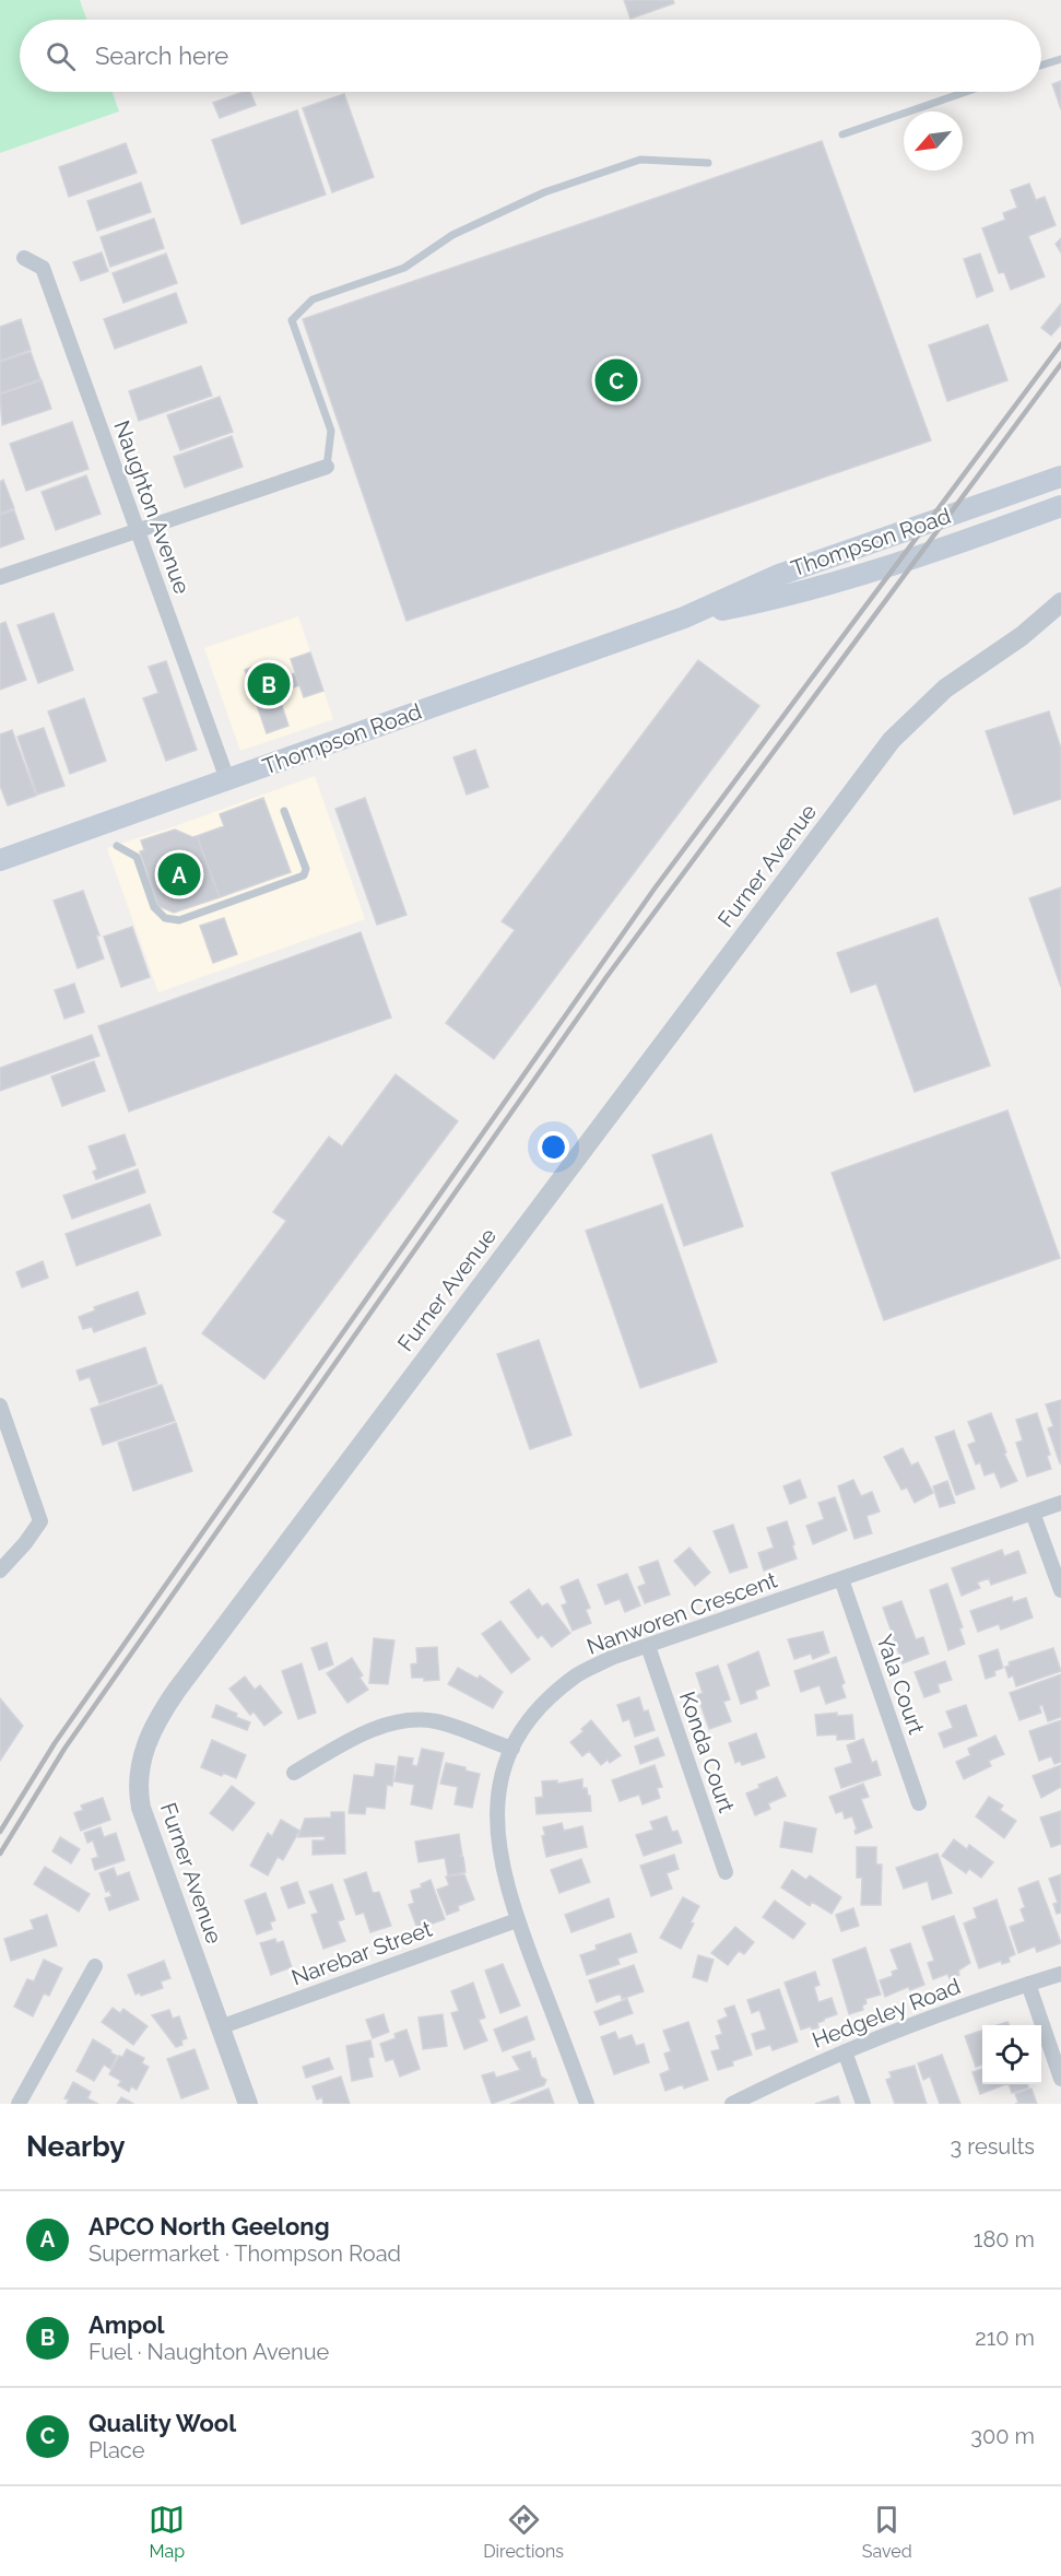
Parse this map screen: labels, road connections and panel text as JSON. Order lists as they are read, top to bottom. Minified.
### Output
{"streets":{"main road":["Thompson Road"],"street":["Naughton Avenue","Furner Avenue","Nanworen Crescent","Yala Court","Konda Court","Narebar Street","Hedgeley Road"]},"crossings":[["Naughton Avenue","Thompson Road"],["Furner Avenue","Narebar Street"],["Nanworen Crescent","Yala Court"],["Nanworen Crescent","Konda Court"],["Nanworen Crescent","Narebar Street"]],"north":"bottom left","page":{"search":"Search here","pins":["C","B","A"],"heading":["Nearby","3 results"],"list":[{"mark":"A","name":"APCO North Geelong","note":"Supermarket · Thompson Road","value":"180 m"},{"mark":"B","name":"Ampol","note":"Fuel · Naughton Avenue","value":"210 m"},{"mark":"C","name":"Quality Wool","note":"Place","value":"300 m"}],"nav":["Map","Directions","Saved"]}}
